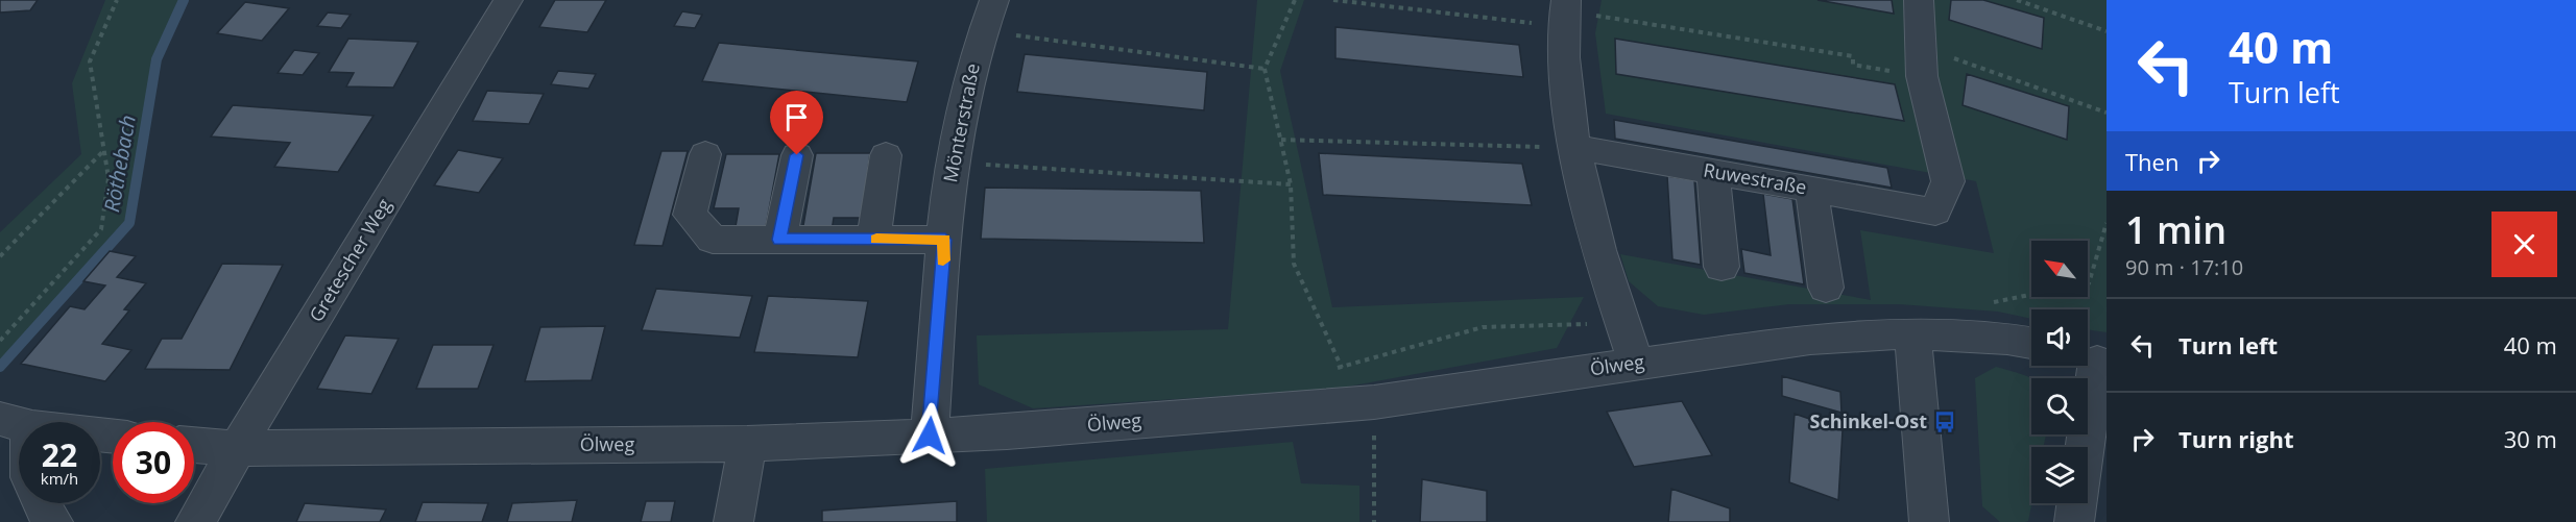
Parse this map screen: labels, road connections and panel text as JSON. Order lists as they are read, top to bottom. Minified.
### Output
{"streets":{"street":["Mönterstraße","Ruwestraße","Gretescher Weg","Ölweg"]},"crossings":[["Mönterstraße","Ölweg"],["Gretescher Weg","Ölweg"]],"water":["Röthebach"],"places":{"bus stop":["Schinkel-Ost"]},"north":"top left","page":{"turn":["40 m","Turn left"],"then":"Then","heading":["1 min","90 m · 17:10"],"list":[{"name":"Turn left","value":"40 m"},{"name":"Turn right","value":"30 m"}],"speed":"22 km/h","limit":"30"}}
